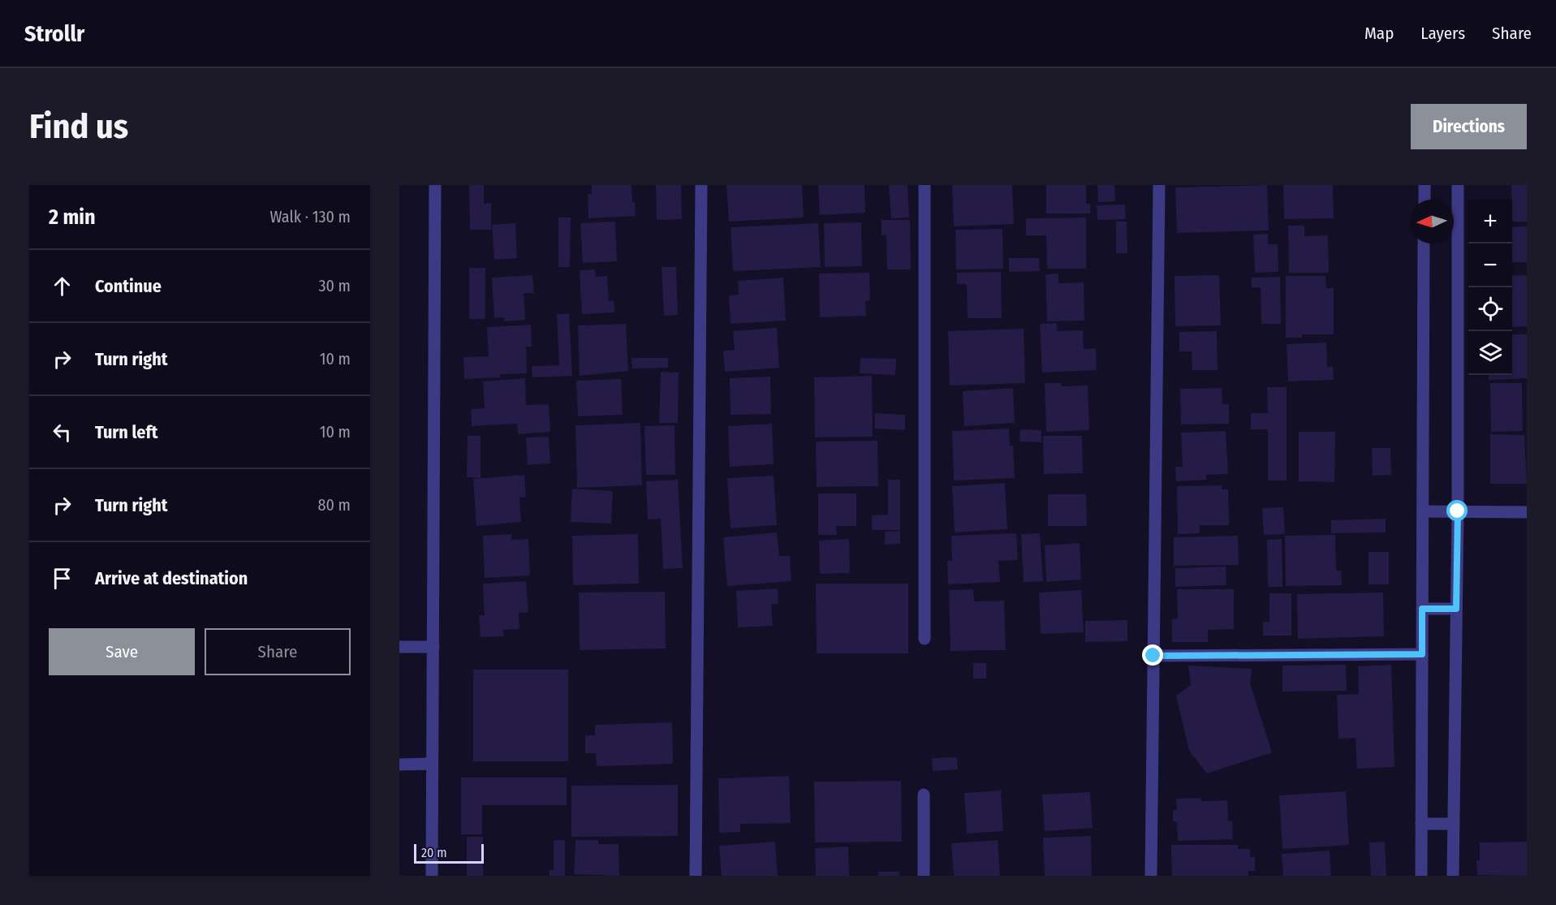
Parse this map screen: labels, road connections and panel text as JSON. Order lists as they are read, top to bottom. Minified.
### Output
{"scale_bar":"20 m","north":"left","page":{"header":"Strollr","nav":["Map","Layers","Share"],"buttons":["Directions",["Save","Share"]],"title":"Find us","heading":["2 min","Walk · 130 m"],"map_buttons":["+","−"],"list":[["Continue","30 m"],["Turn right","10 m"],["Turn left","10 m"],["Turn right","80 m"],"Arrive at destination"],"scale":"20 m"}}
